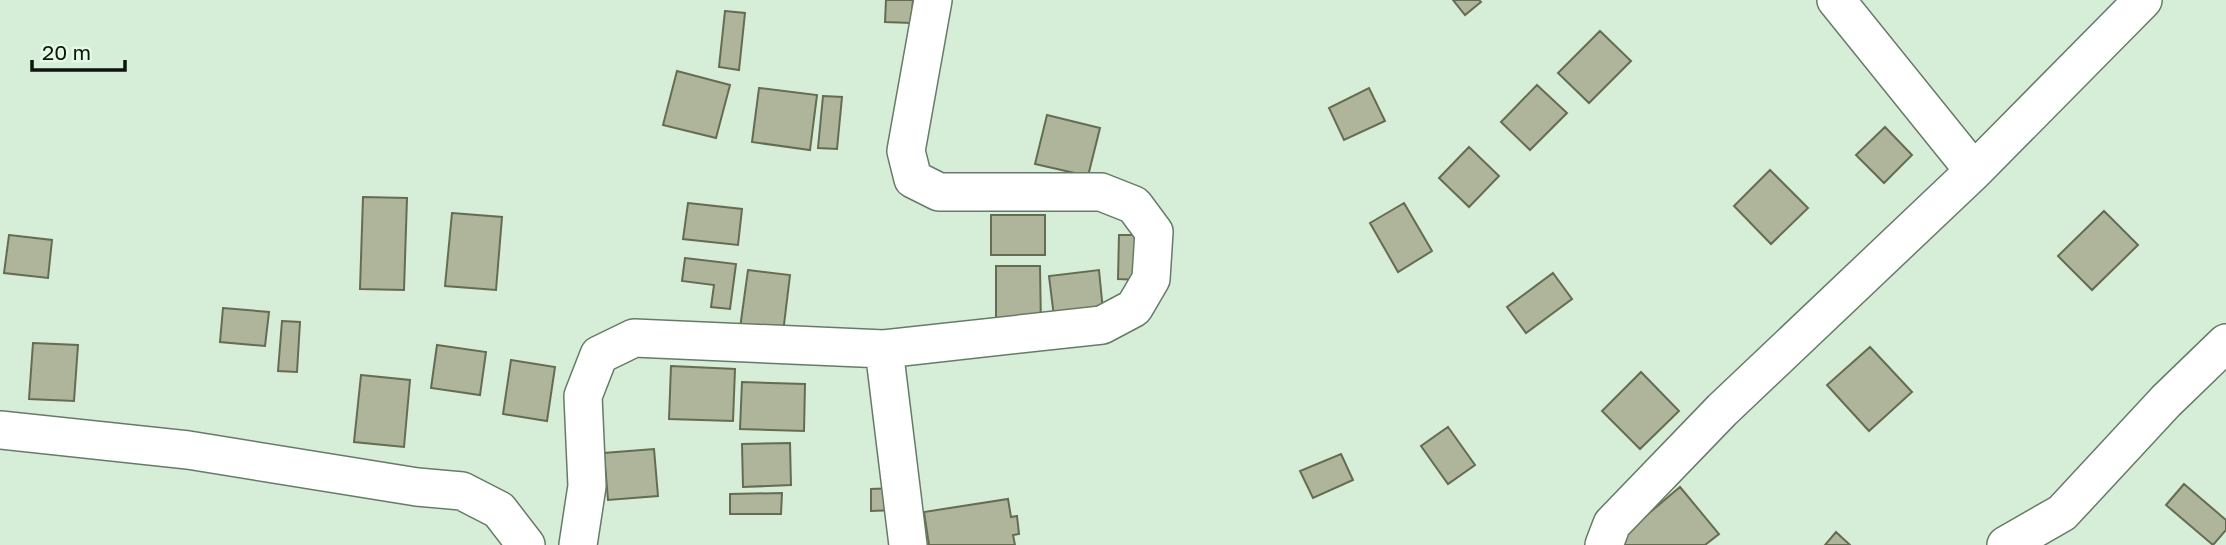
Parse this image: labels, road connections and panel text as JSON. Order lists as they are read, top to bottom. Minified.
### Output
{"scale_bar":"20 m"}
